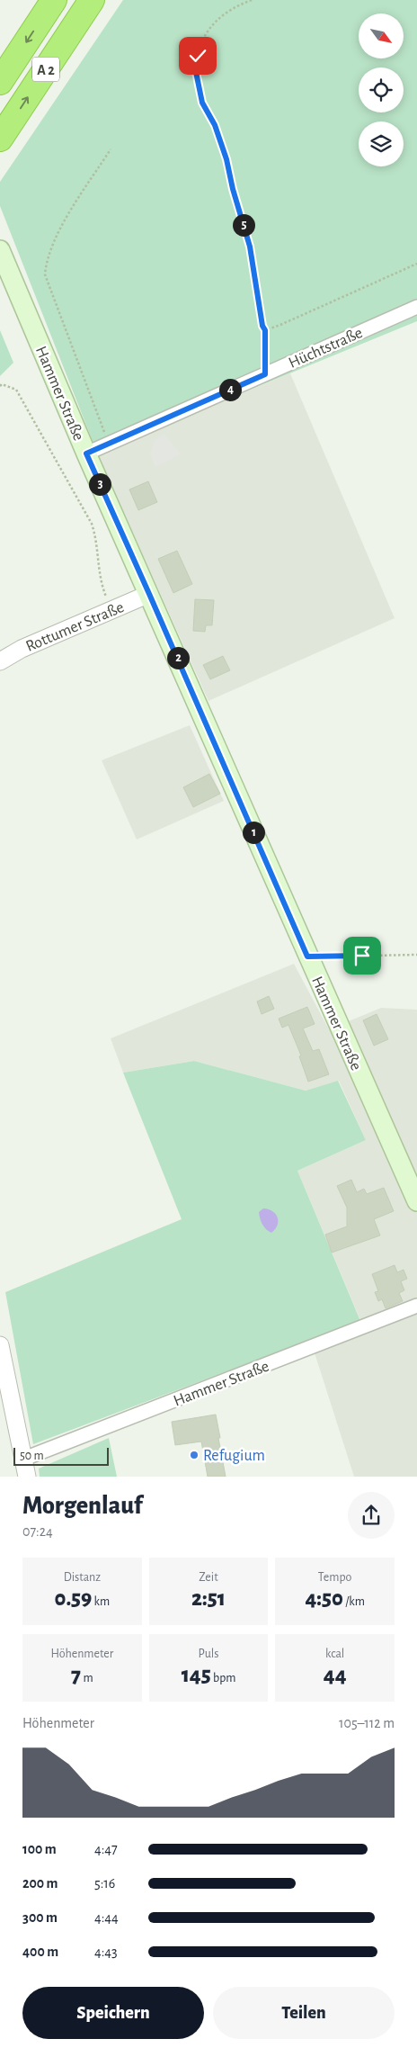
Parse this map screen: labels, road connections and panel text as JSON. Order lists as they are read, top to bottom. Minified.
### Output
{"streets":{"highway":["A 2"],"main road":["Hammer Straße"],"street":["Hüchtstraße","Rottumer Straße"]},"crossings":[["Hüchtstraße","Hammer Straße"],["Hammer Straße","Rottumer Straße"]],"places":["Refugium"],"scale_bar":"50 m","north":"bottom right","page":{"pins":["5","4","3","2","1"],"scale":"50 m","heading":["Morgenlauf","07:24"],"stats":[["Distanz","0.59 km"],["Zeit","2:51"],["Tempo","4:50 /km"],["Höhenmeter","7 m"],["Puls","145 bpm"],["kcal","44"]],"chart":["Höhenmeter","105–112 m"],"list":[{"name":"100 m","note":"4:47"},{"name":"200 m","note":"5:16"},{"name":"300 m","note":"4:44"},{"name":"400 m","note":"4:43"}],"buttons":["Speichern","Teilen"]}}
